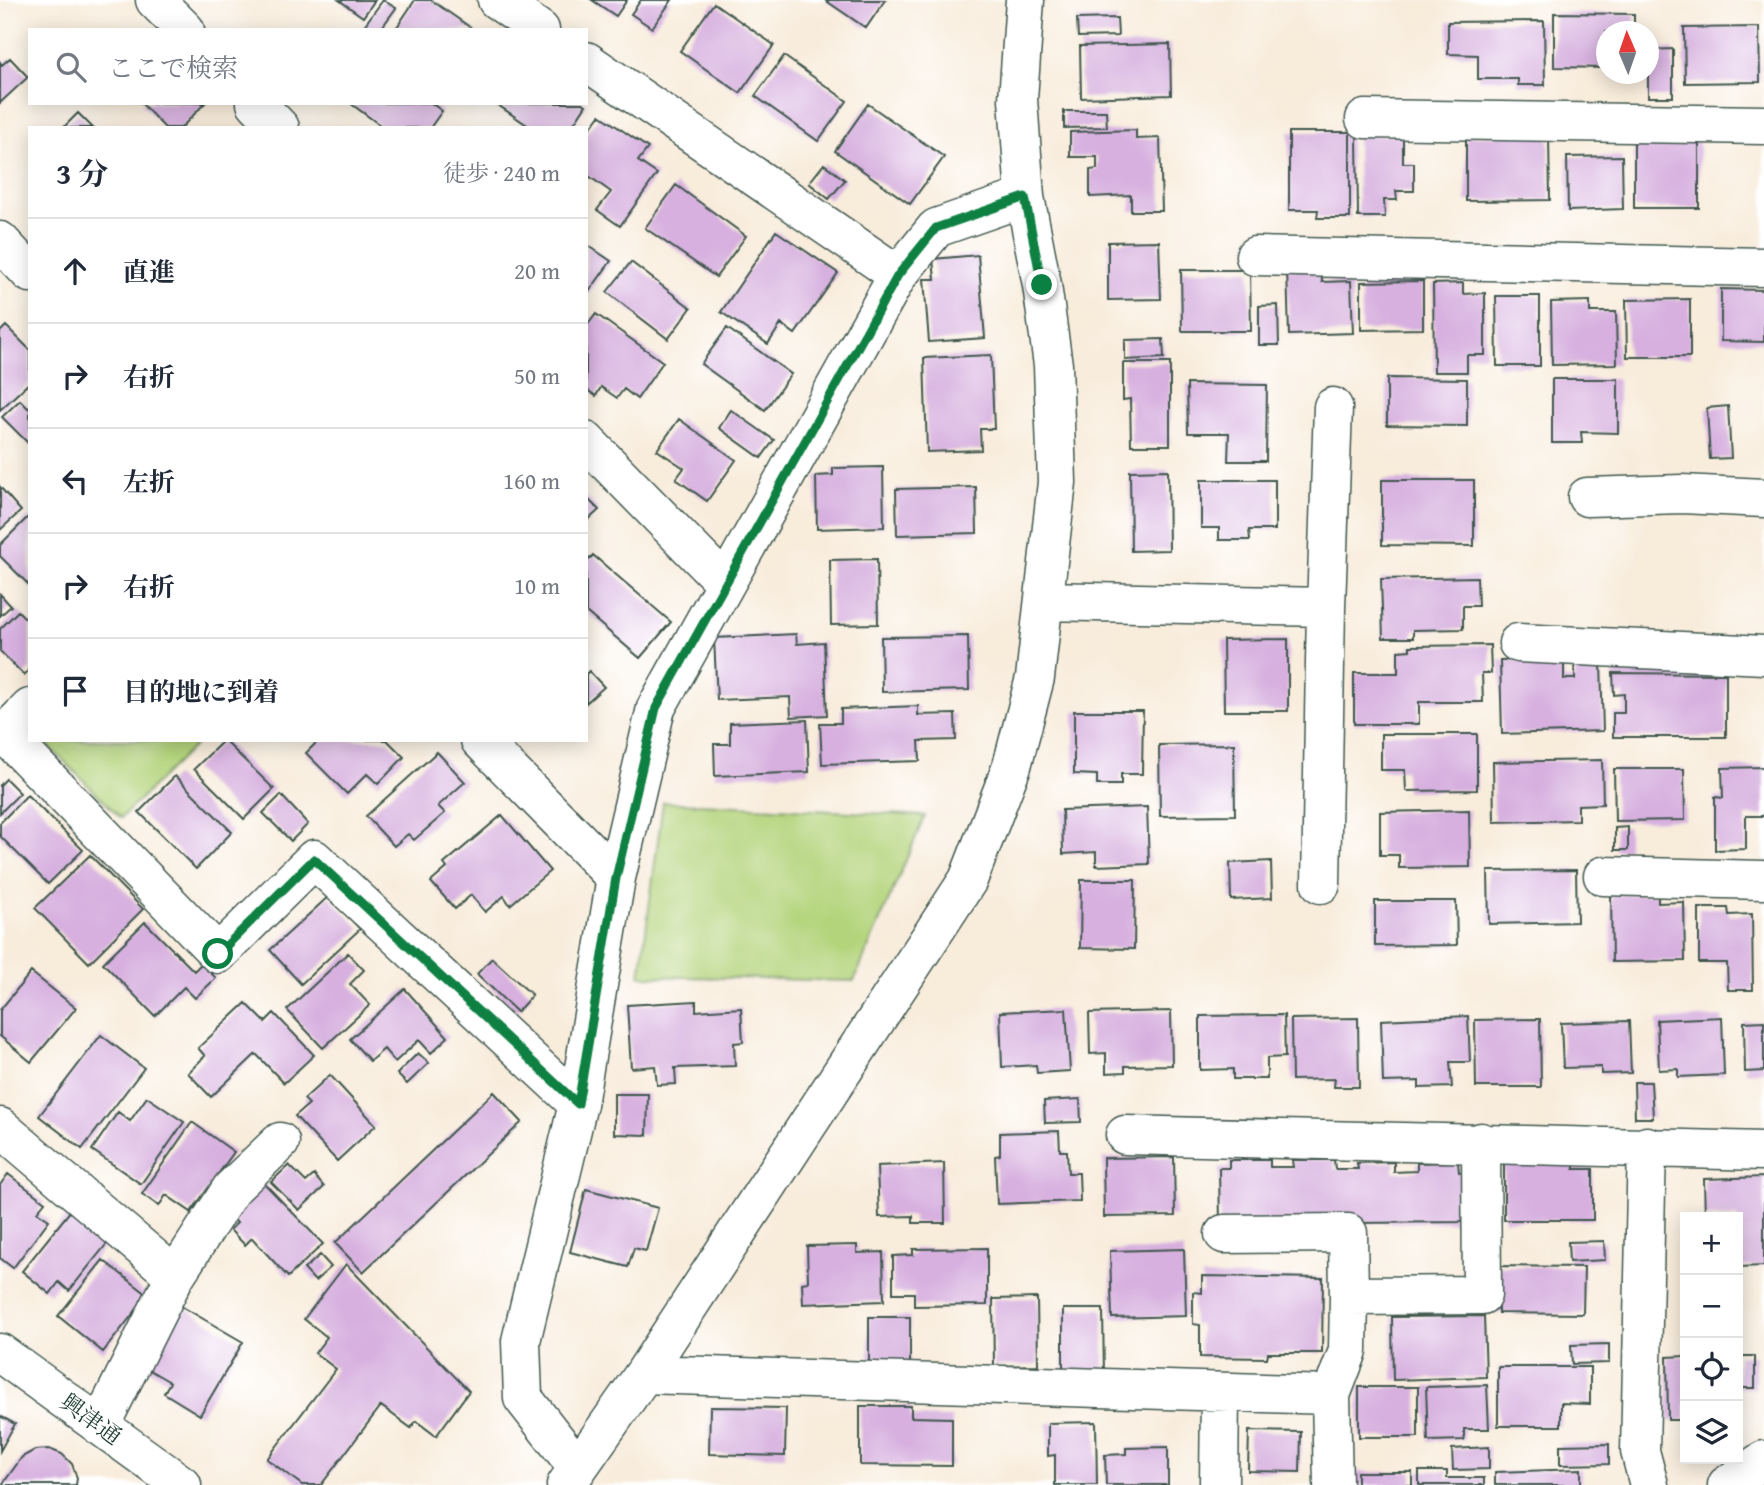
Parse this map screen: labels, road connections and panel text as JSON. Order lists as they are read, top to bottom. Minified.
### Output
{"streets":{"street":["興津通"]},"north":"top","page":{"search":"ここで検索","heading":["3 分","徒歩 · 240 m"],"list":[["直進","20 m"],["右折","50 m"],["左折","160 m"],["右折","10 m"],"目的地に到着"],"map_buttons":["+","−"]}}
